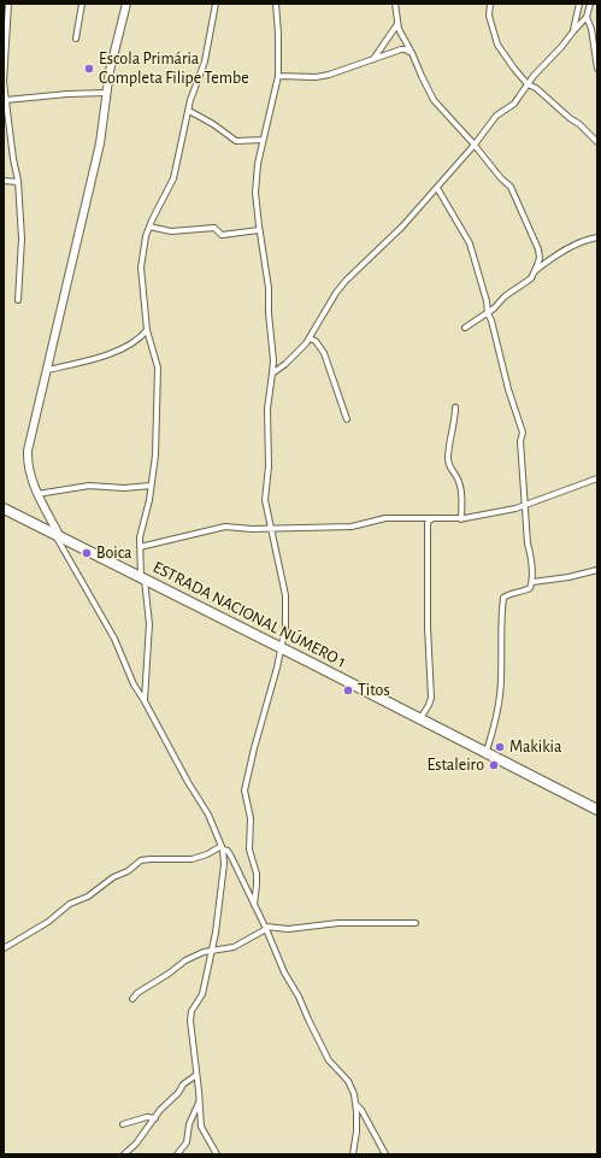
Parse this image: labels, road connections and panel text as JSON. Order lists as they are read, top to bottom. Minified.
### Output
{"streets":{"highway":["ESTRADA NACIONAL NÚMERO 1"]},"places":["Escola Primária Completa Filipe Tembe","Boica","Titos","Makikia","Estaleiro"]}
